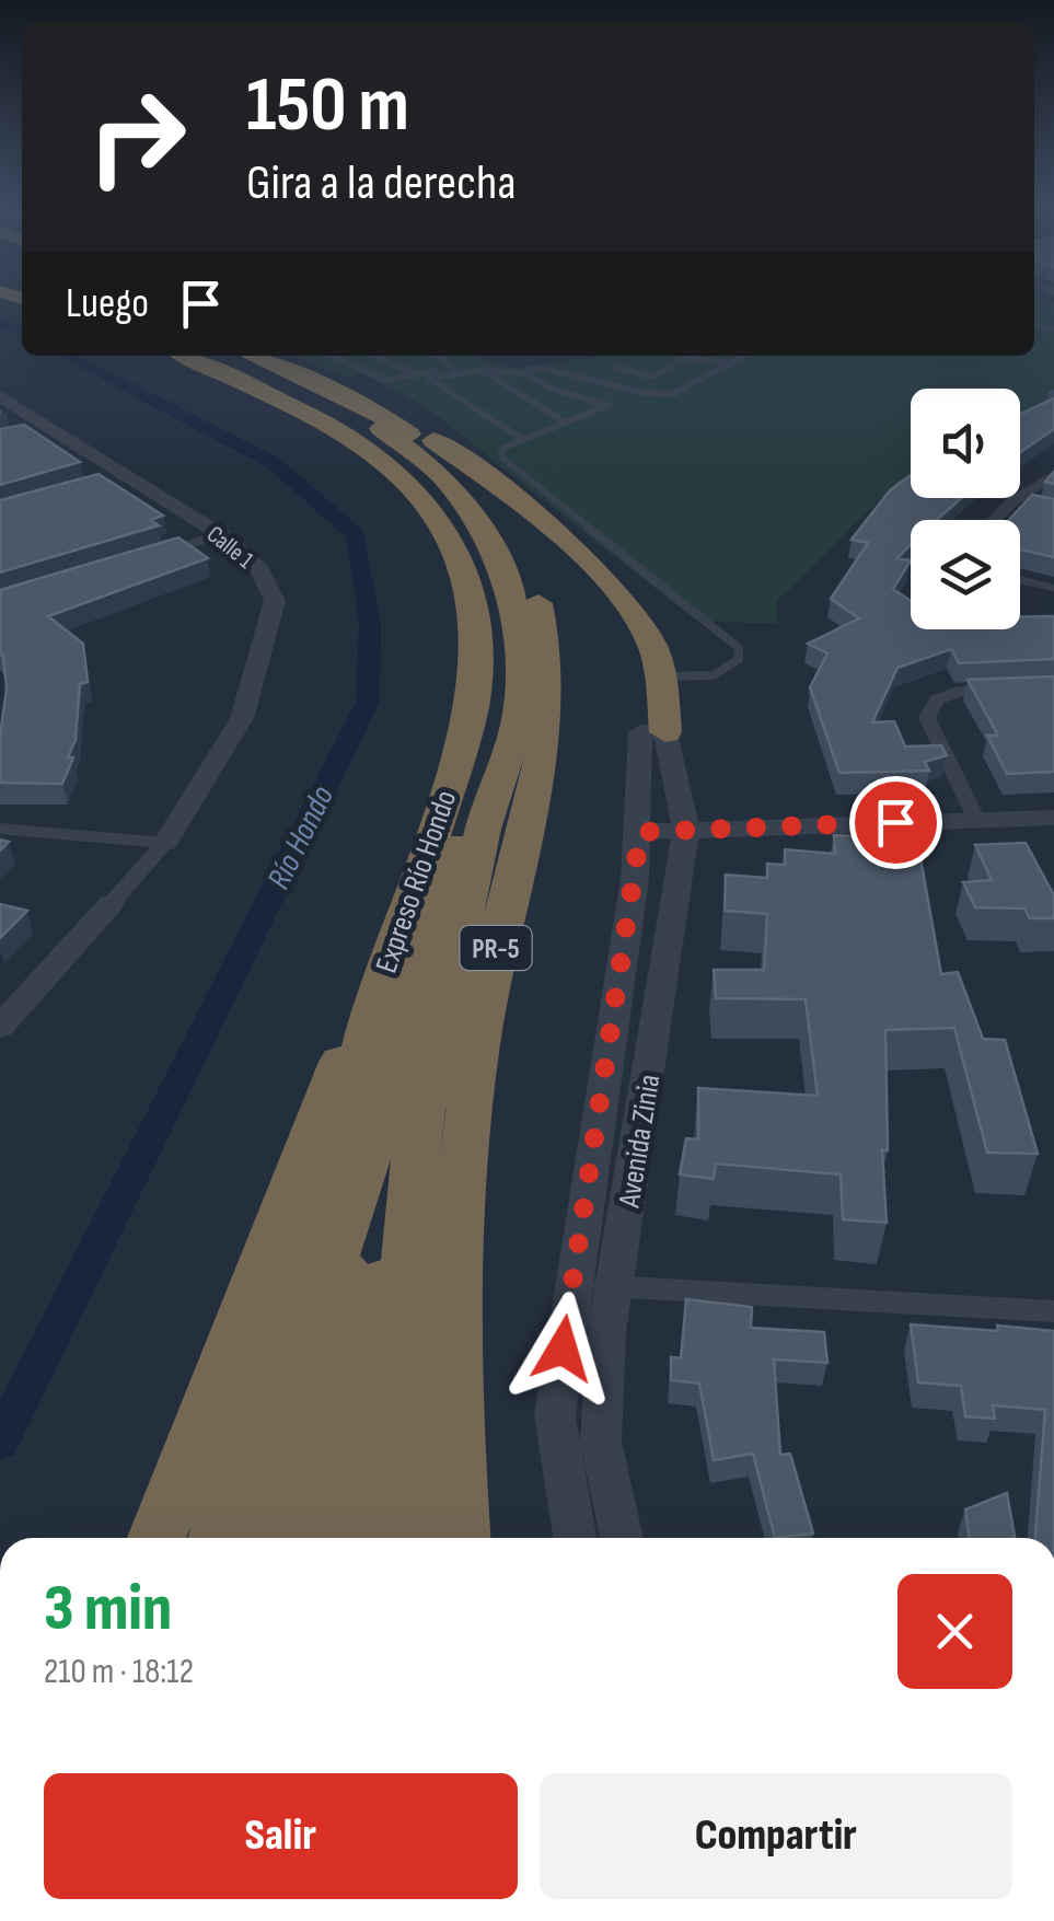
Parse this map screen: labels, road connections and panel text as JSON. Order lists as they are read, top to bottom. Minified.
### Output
{"streets":{"highway":["Expreso Río Hondo","PR-5"],"street":["Calle 1","Avenida Zinia"]},"water":["Río Hondo"],"page":{"turn":["150 m","Gira a la derecha"],"then":"Luego","heading":["3 min","210 m · 18:12"],"buttons":["Salir","Compartir"]}}
